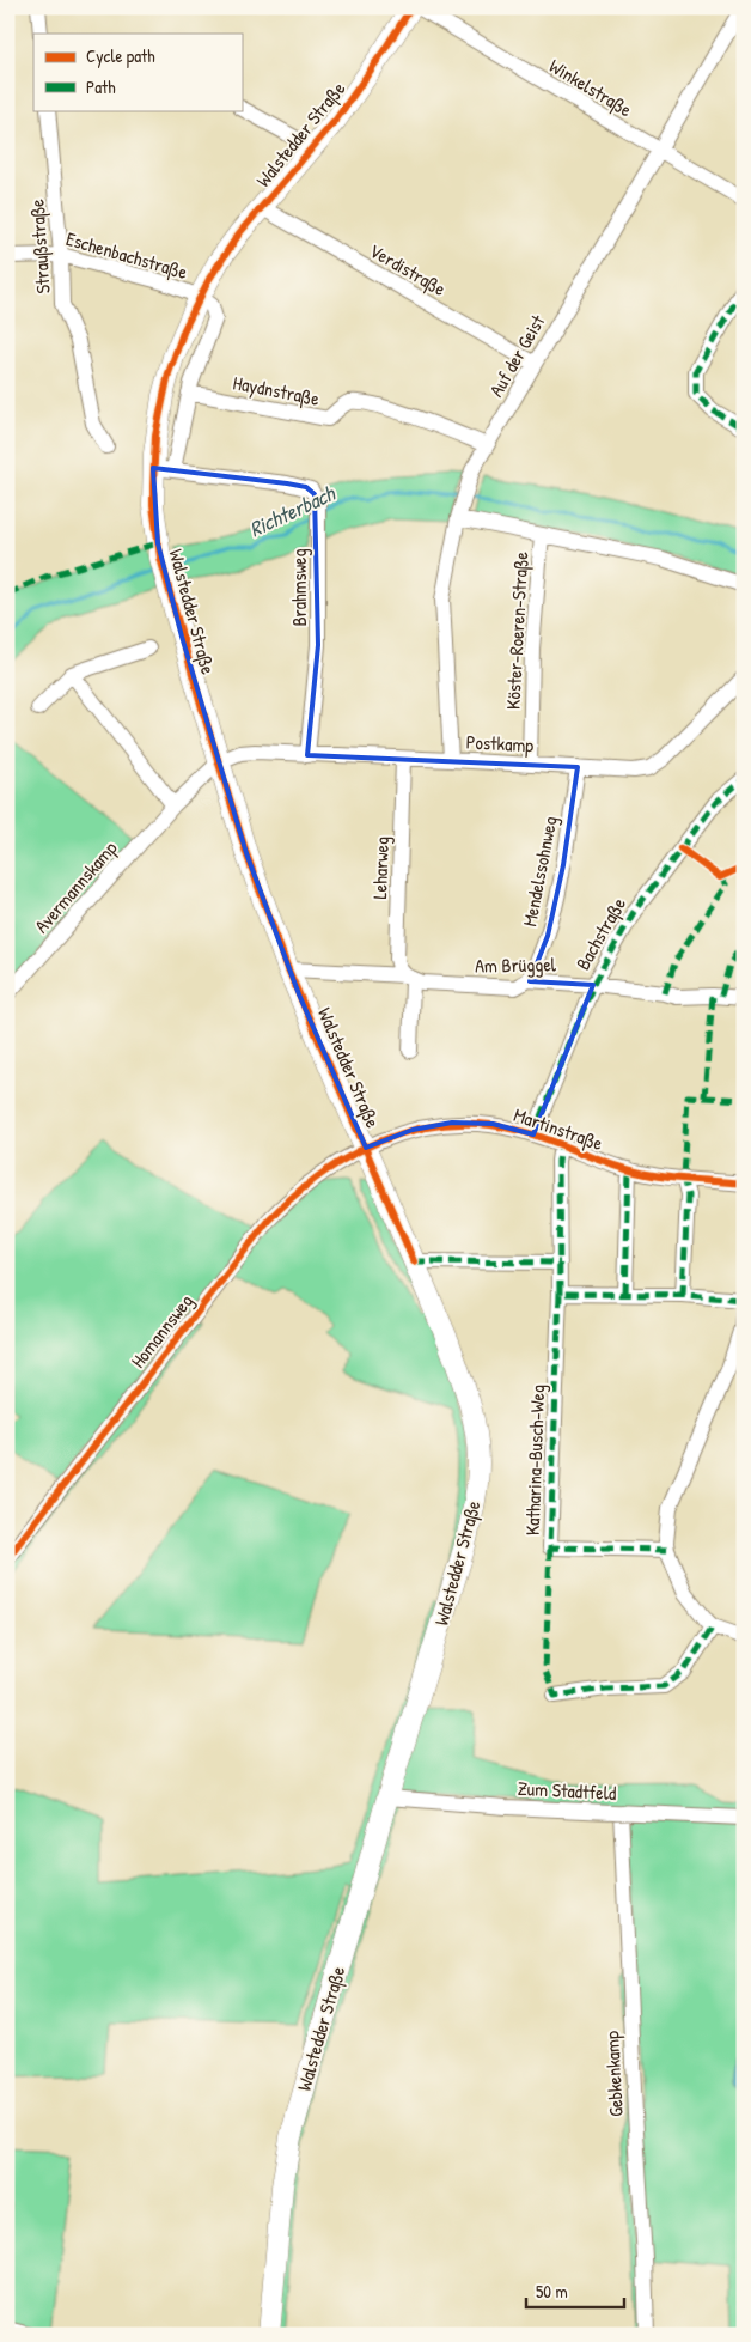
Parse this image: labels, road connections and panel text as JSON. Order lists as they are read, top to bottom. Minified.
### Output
{"streets":{"main road":["Walstedder Straße"],"street":["Winkelstraße","Straußstraße","Eschenbachstraße","Verdistraße","Auf der Geist","Haydnstraße","Brahmsweg","Köster-Roeren-Straße","Postkamp","Leharweg","Mendelssohnweg","Avermannskamp","Bachstraße","Am Brüggel","Martinstraße","Homannsweg","Katharina-Busch-Weg","Zum Stadtfeld","Gebkenkamp"]},"crossings":[["Winkelstraße","Auf der Geist"],["Walstedder Straße","Eschenbachstraße"],["Walstedder Straße","Verdistraße"],["Walstedder Straße","Haydnstraße"],["Walstedder Straße","Brahmsweg"],["Walstedder Straße","Postkamp"],["Walstedder Straße","Avermannskamp"],["Walstedder Straße","Am Brüggel"],["Walstedder Straße","Martinstraße"],["Walstedder Straße","Homannsweg"],["Walstedder Straße","Zum Stadtfeld"],["Straußstraße","Eschenbachstraße"],["Verdistraße","Auf der Geist"],["Auf der Geist","Haydnstraße"],["Auf der Geist","Postkamp"],["Brahmsweg","Postkamp"],["Köster-Roeren-Straße","Postkamp"],["Postkamp","Leharweg"],["Postkamp","Mendelssohnweg"],["Postkamp","Avermannskamp"],["Leharweg","Am Brüggel"],["Mendelssohnweg","Am Brüggel"],["Bachstraße","Am Brüggel"],["Bachstraße","Martinstraße"],["Martinstraße","Homannsweg"],["Martinstraße","Katharina-Busch-Weg"],["Zum Stadtfeld","Gebkenkamp"]],"water":["Richterbach"],"legend":["Cycle path","Path"],"scale_bar":"50 m"}
